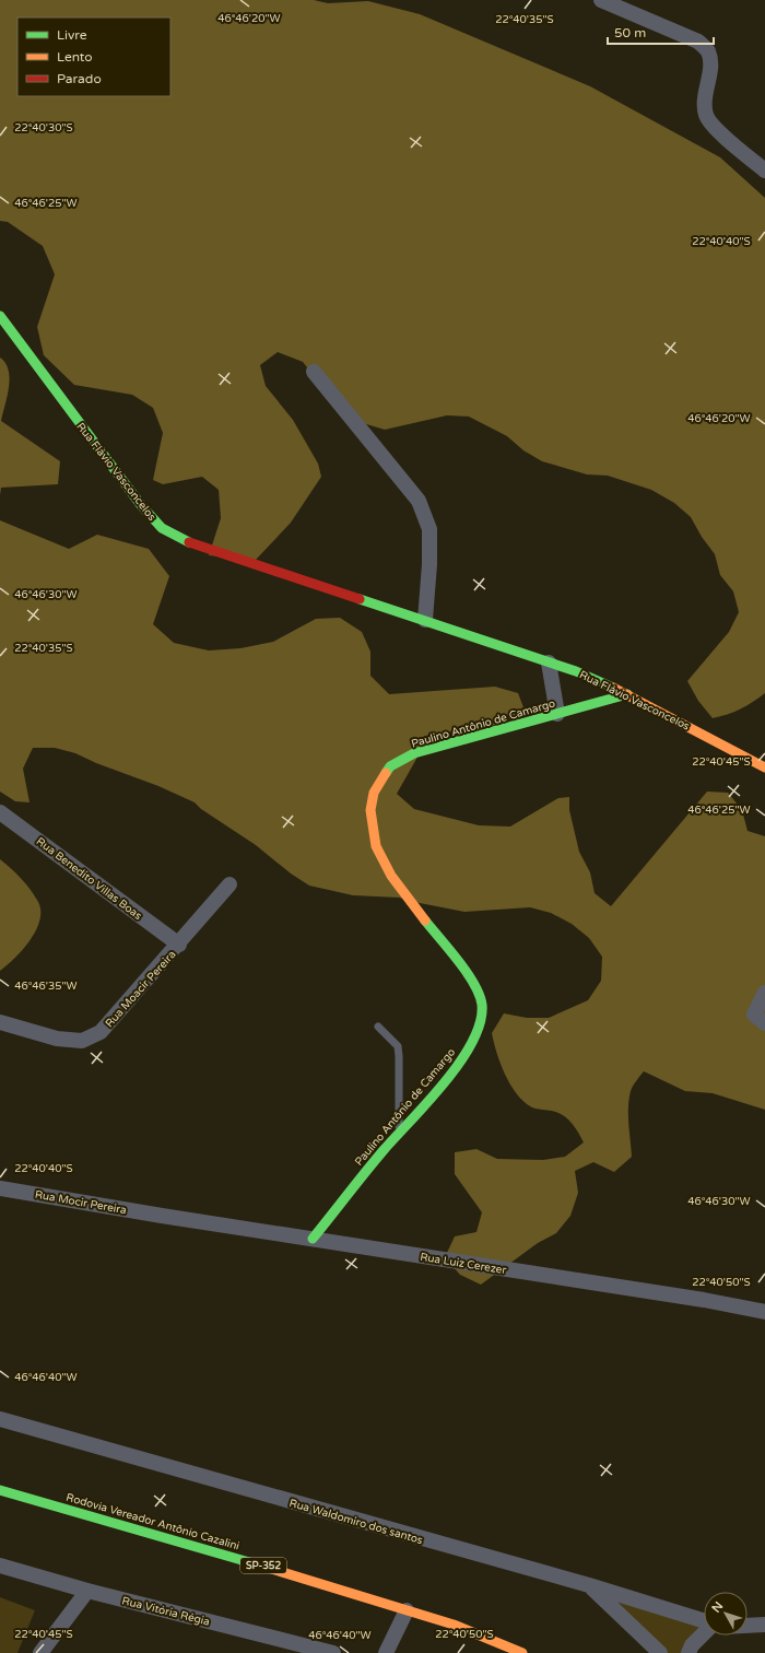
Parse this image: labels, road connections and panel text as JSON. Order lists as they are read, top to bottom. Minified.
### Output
{"streets":{"street":["Rua Flávio Vasconcelos","Paulino Antônio de Camargo","Rua Benedito Villas Boas","Rua Moacir Pereira","Rua Mocir Pereira","Rua Luiz Cerezer","Rodovia Vereador Antônio Cazalini","Rua Waldomiro dos santos","SP-352","Rua Vitória Régia"]},"crossings":[["Rua Flávio Vasconcelos","Paulino Antônio de Camargo"],["Paulino Antônio de Camargo","Rua Luiz Cerezer"],["Rua Benedito Villas Boas","Rua Moacir Pereira"],["Rua Mocir Pereira","Rua Luiz Cerezer"]],"legend":["Livre","Lento","Parado"],"scale_bar":"50 m","north":"top left","coordinates":["46°46'20\"W","22°40'35\"S","22°40'30\"S","46°46'25\"W","22°40'40\"S","46°46'30\"W","22°40'45\"S","46°46'35\"W","22°40'50\"S","46°46'40\"W"]}
